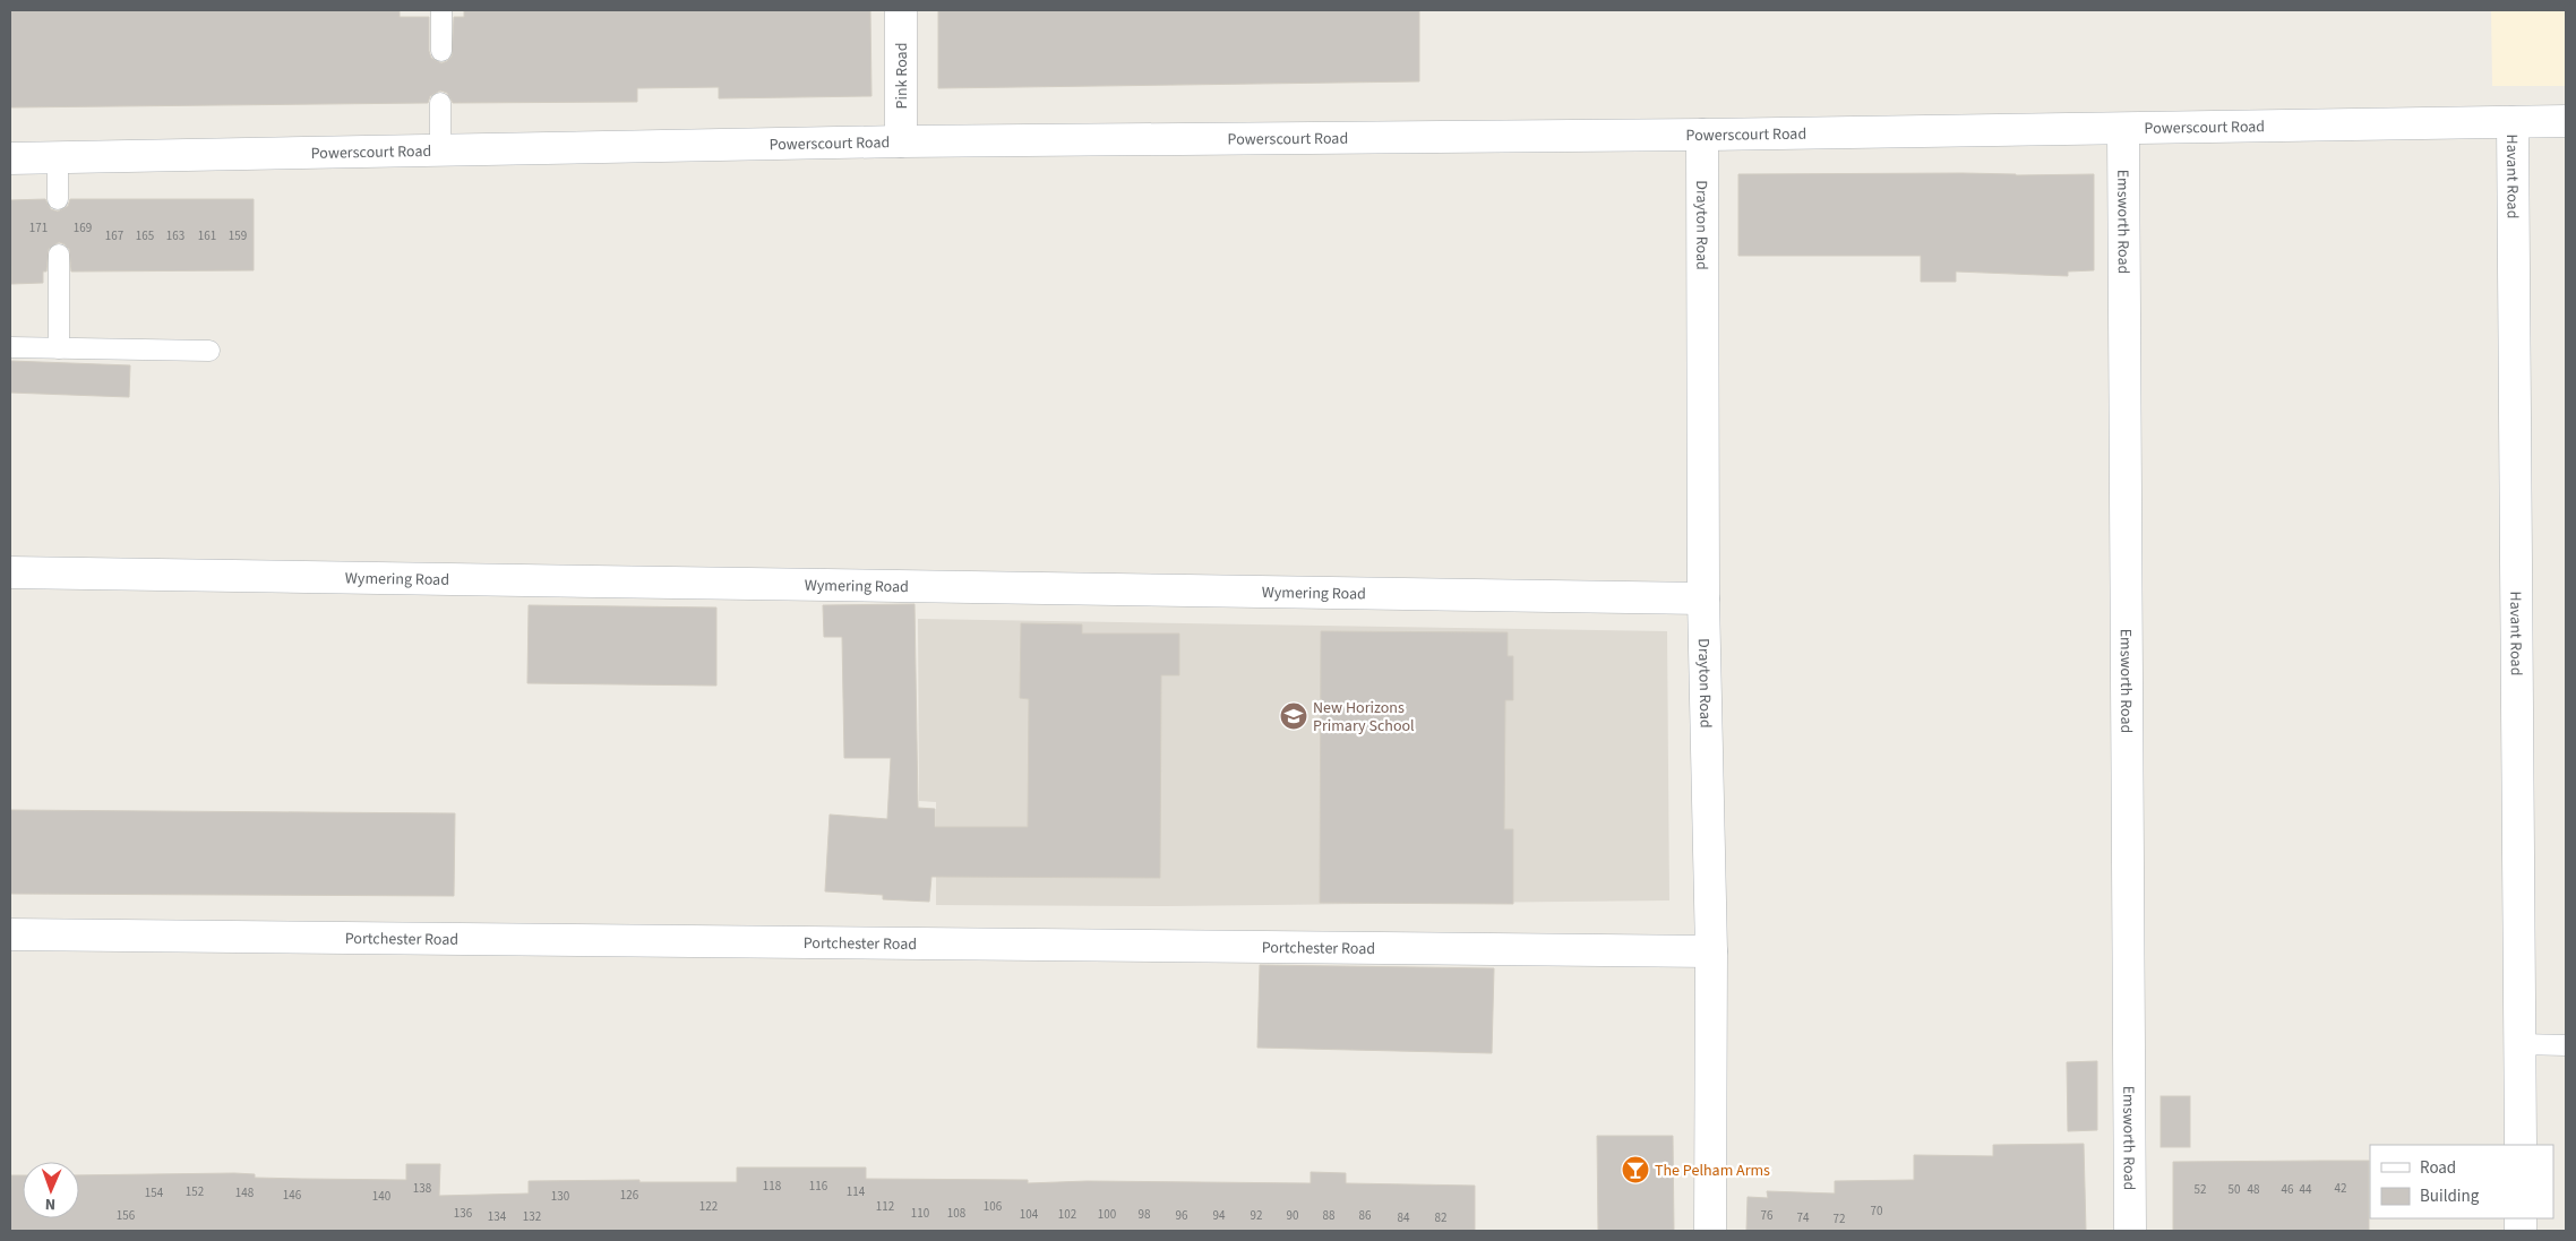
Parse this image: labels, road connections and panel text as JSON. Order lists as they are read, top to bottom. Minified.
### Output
{"streets":{"street":["Pink Road","Powerscourt Road","Havant Road","Emsworth Road","Drayton Road","Wymering Road","Portchester Road"]},"crossings":[["Pink Road","Powerscourt Road"],["Powerscourt Road","Havant Road"],["Powerscourt Road","Emsworth Road"],["Powerscourt Road","Drayton Road"],["Drayton Road","Wymering Road"],["Drayton Road","Portchester Road"]],"places":{"school or university":["New Horizons Primary School"],"bar":["The Pelham Arms"]},"house_numbers":["171","169","167","165","163","161","159","118","116","138","42","52","50","48","46","44","152","114","154","148","146","126","140","130","122","112","106","70","136","110","108","104","102","100","98","156","96","94","92","90","88","86","76","134","132","84","82","74","72"],"legend":["Road","Building"],"north":"bottom"}
